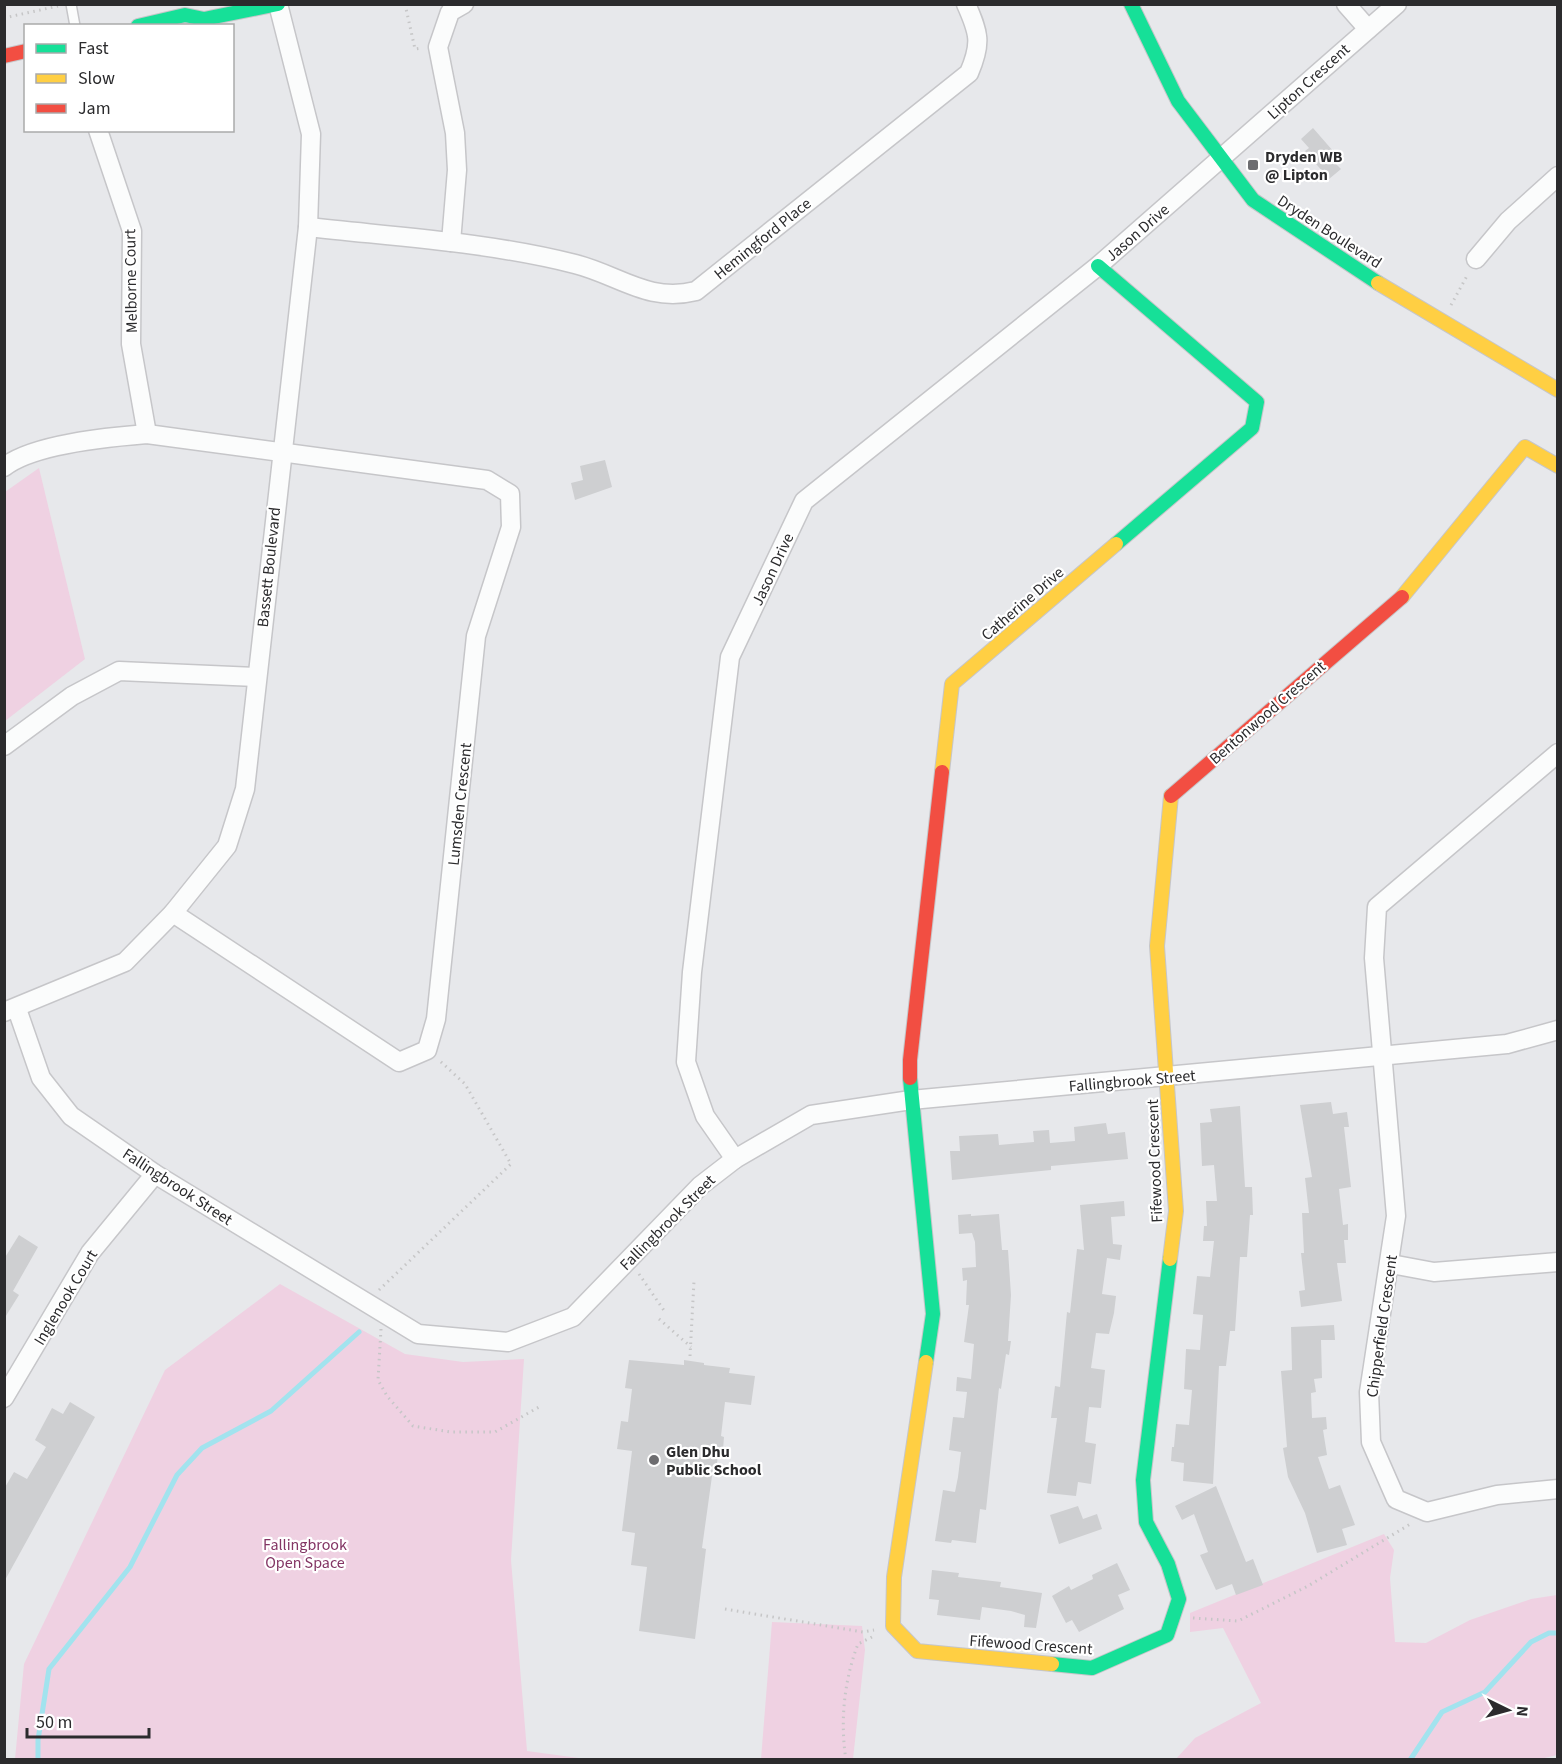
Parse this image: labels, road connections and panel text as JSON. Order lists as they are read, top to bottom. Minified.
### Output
{"streets":{"street":["Lipton Crescent","Dryden Boulevard","Jason Drive","Hemingford Place","Melborne Court","Bassett Boulevard","Catherine Drive","Bentonwood Crescent","Lumsden Crescent","Fallingbrook Street","Fifewood Crescent","Inglenook Court","Chipperfield Crescent"]},"crossings":[["Lipton Crescent","Dryden Boulevard"],["Lipton Crescent","Jason Drive"],["Dryden Boulevard","Jason Drive"],["Jason Drive","Catherine Drive"],["Jason Drive","Fallingbrook Street"],["Hemingford Place","Bassett Boulevard"],["Bassett Boulevard","Lumsden Crescent"],["Bassett Boulevard","Fallingbrook Street"],["Catherine Drive","Fallingbrook Street"],["Bentonwood Crescent","Fallingbrook Street"],["Bentonwood Crescent","Fifewood Crescent"],["Fallingbrook Street","Fifewood Crescent"],["Fallingbrook Street","Inglenook Court"],["Fallingbrook Street","Chipperfield Crescent"]],"parks":["Fallingbrook Open Space"],"places":{"transit":["Dryden WB @ Lipton"],"other":["Glen Dhu Public School"]},"legend":["Fast","Slow","Jam"],"scale_bar":"50 m","north":"right"}
